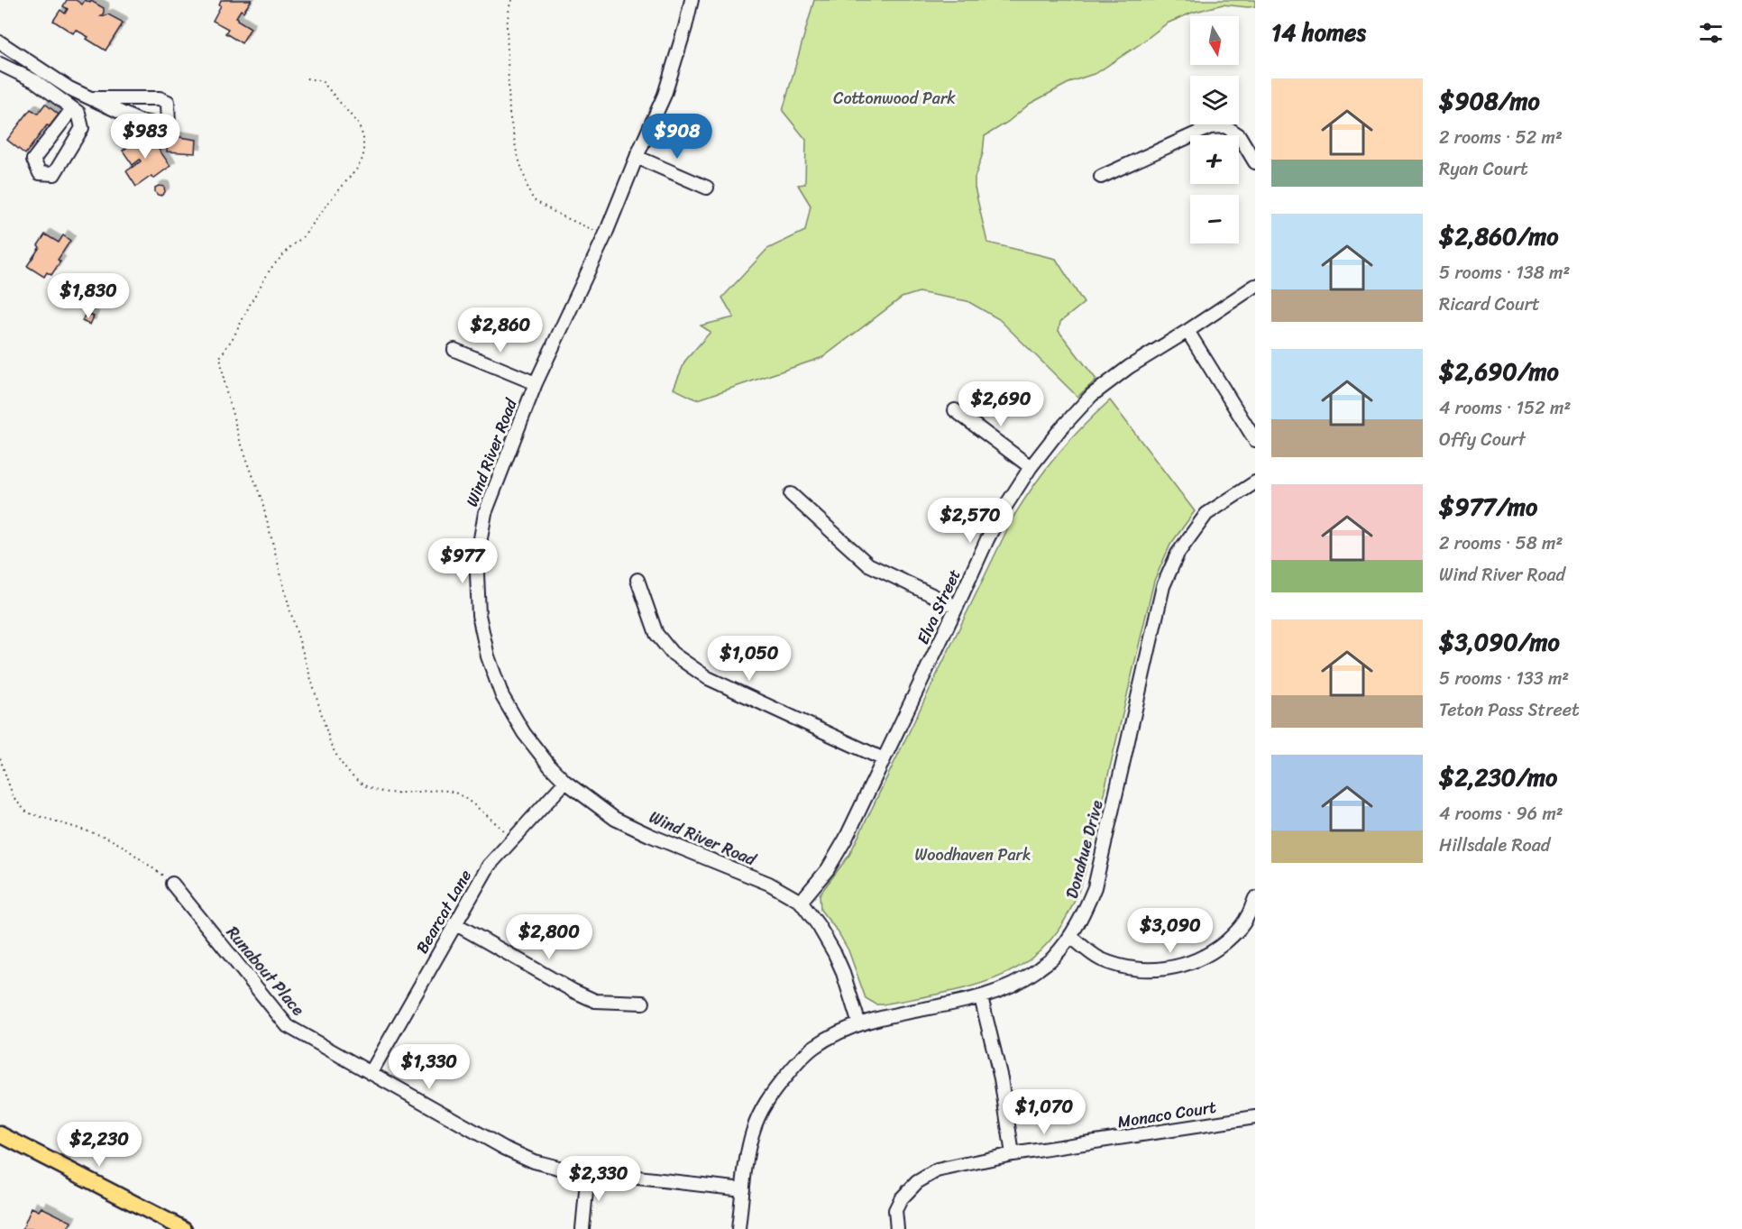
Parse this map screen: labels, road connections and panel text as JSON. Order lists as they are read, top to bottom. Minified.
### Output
{"streets":{"street":["Wind River Road","Elva Street","Donahue Drive","Bearcat Lane","Runabout Place","Monaco Court"]},"crossings":[["Wind River Road","Elva Street"],["Wind River Road","Donahue Drive"],["Wind River Road","Bearcat Lane"],["Donahue Drive","Runabout Place"],["Bearcat Lane","Runabout Place"]],"parks":["Cottonwood Park","Woodhaven Park"],"north":"bottom","page":{"heading":"14 homes","map_buttons":["+","−"],"list":[{"name":"$908/mo","note":"2 rooms · 52 m² · Ryan Court"},{"name":"$2,860/mo","note":"5 rooms · 138 m² · Ricard Court"},{"name":"$2,690/mo","note":"4 rooms · 152 m² · Offy Court"},{"name":"$977/mo","note":"2 rooms · 58 m² · Wind River Road"},{"name":"$3,090/mo","note":"5 rooms · 133 m² · Teton Pass Street"},{"name":"$2,230/mo","note":"4 rooms · 96 m² · Hillsdale Road"}],"price":["$983","$908","$1,830","$2,860","$2,690","$2,570","$977","$1,050","$3,090","$2,800","$1,330","$1,070","$2,230","$2,330"]}}
